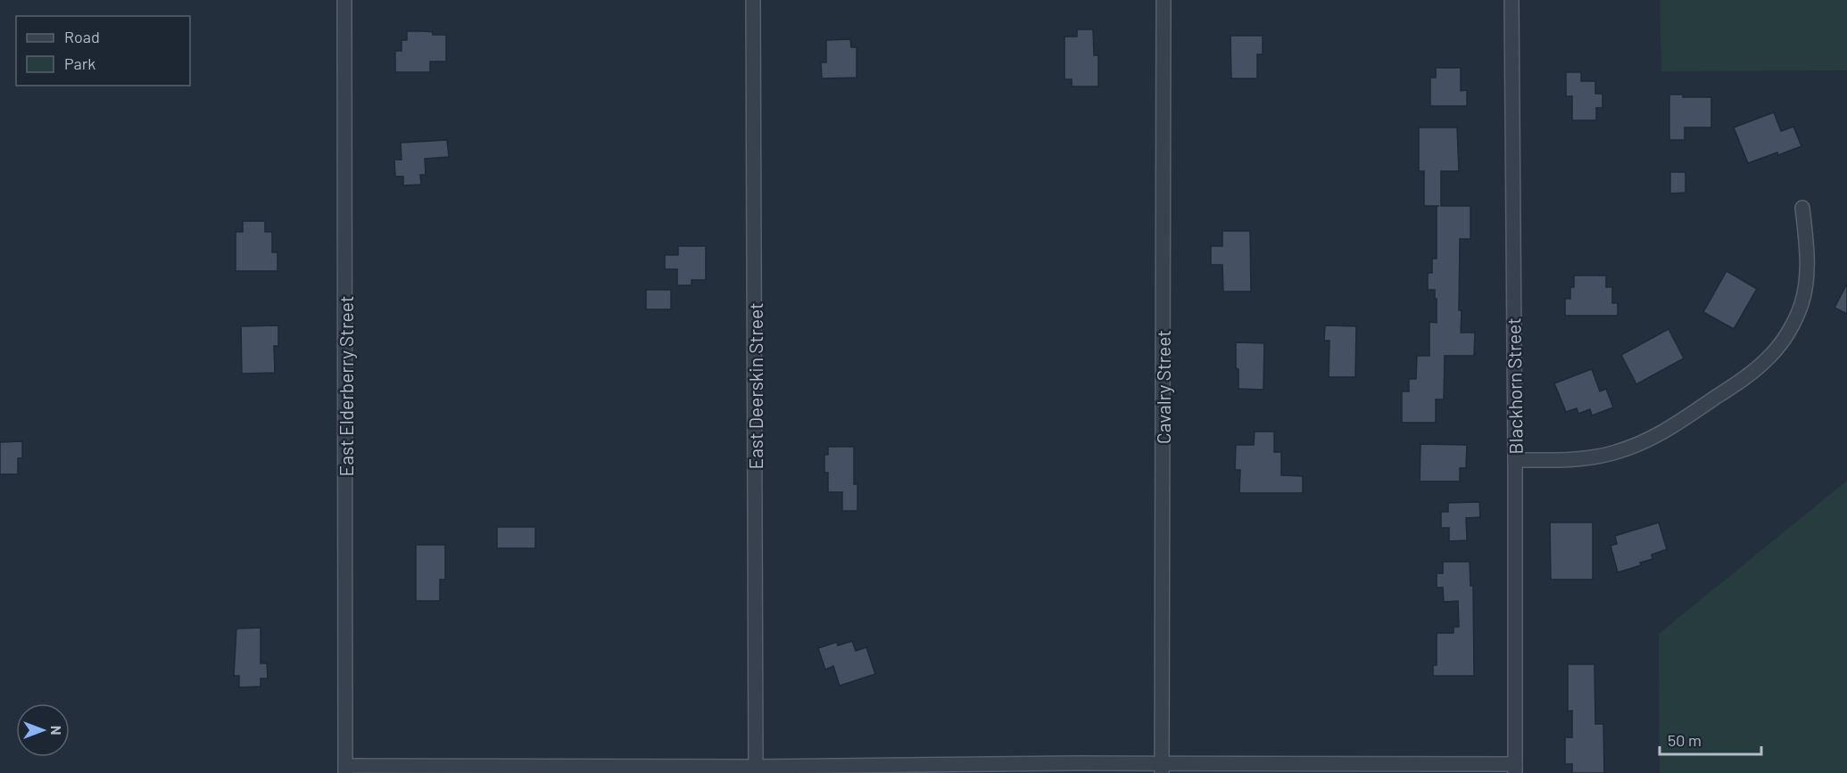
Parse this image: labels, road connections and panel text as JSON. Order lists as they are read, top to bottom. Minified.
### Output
{"streets":{"street":["East Elderberry Street","East Deerskin Street","Blackhorn Street","Cavalry Street"]},"legend":["Road","Park"],"scale_bar":"50 m","north":"right"}
